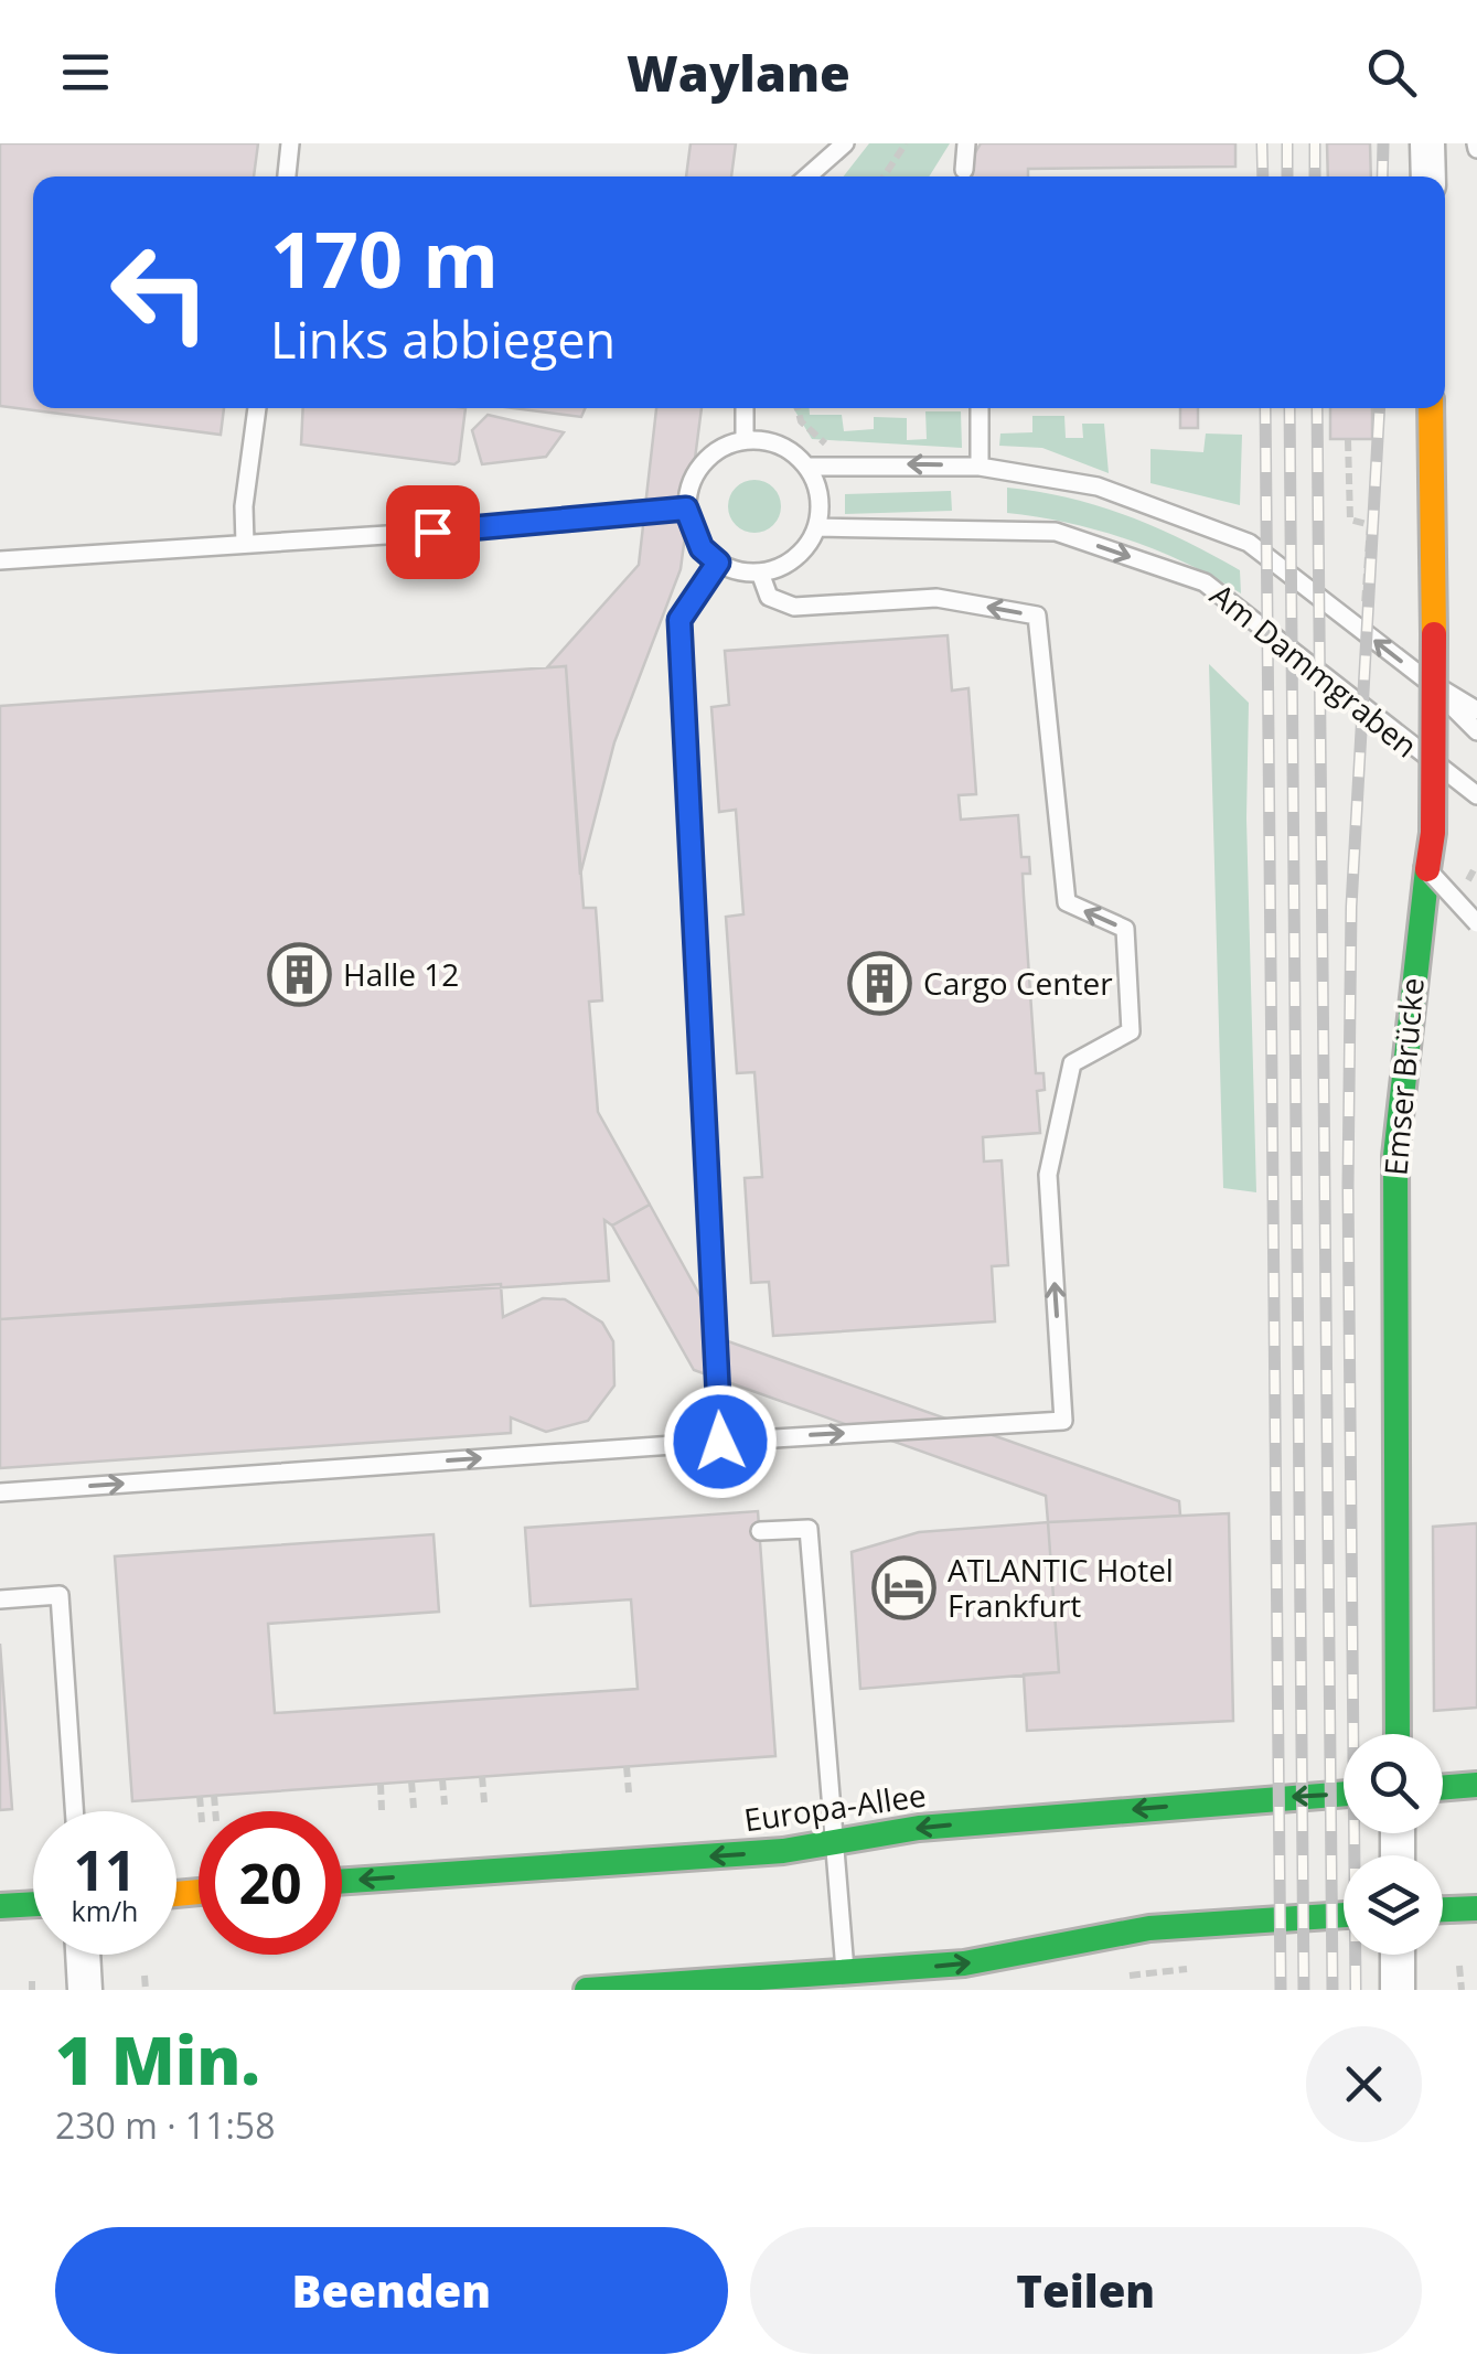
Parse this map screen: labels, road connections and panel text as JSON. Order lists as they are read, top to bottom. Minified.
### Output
{"streets":{"street":["Emser Brücke","Europa-Allee"],"lane":["Am Dammgraben"]},"places":{"building":["Halle 12","Cargo Center"],"hotel":["ATLANTIC Hotel Frankfurt"]},"page":{"header":"Waylane","turn":["170 m","Links abbiegen"],"speed":"11 km/h","limit":"20","heading":["1 Min.","230 m · 11:58"],"buttons":["Beenden","Teilen"]}}
